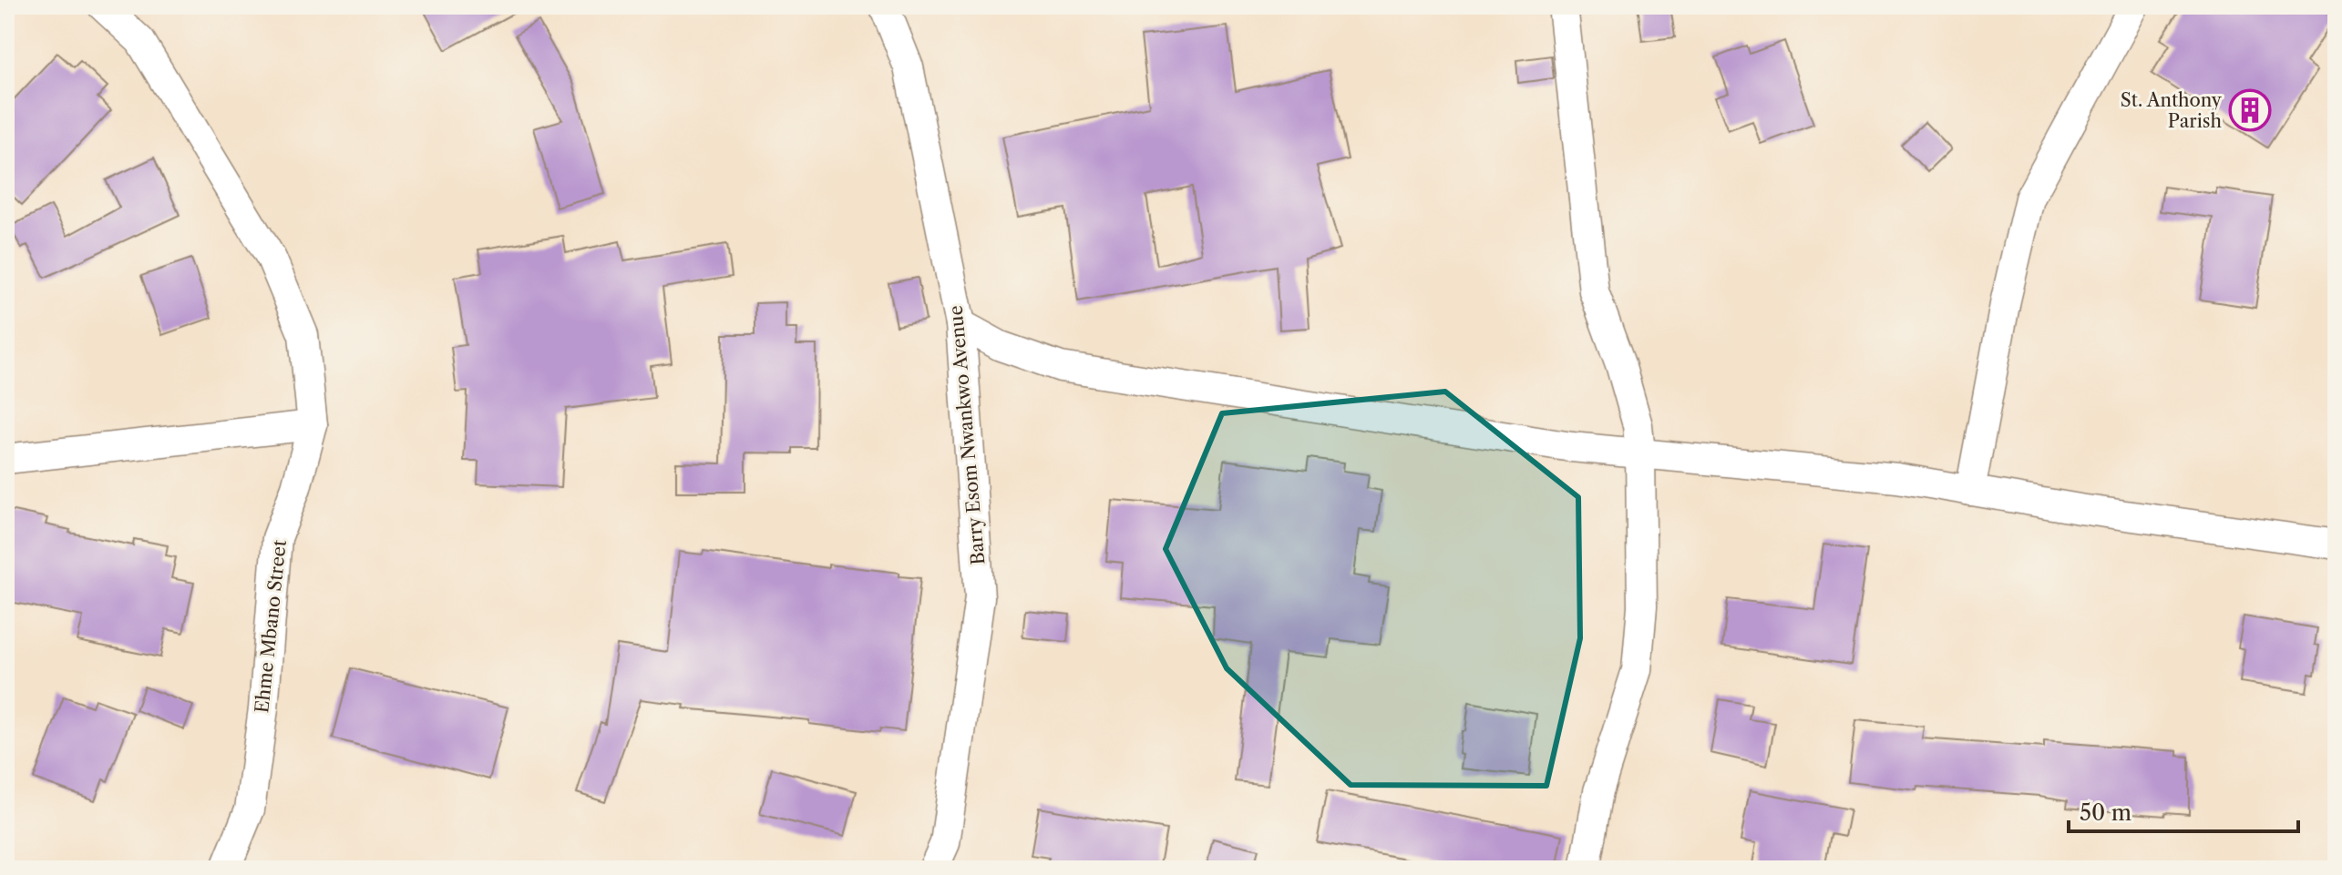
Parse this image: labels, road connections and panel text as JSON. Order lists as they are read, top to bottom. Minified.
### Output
{"streets":{"street":["Barry Esom Nwankwo Avenue","Ehme Mbano Street"]},"places":{"building":["St. Anthony Parish"]},"scale_bar":"50 m"}
